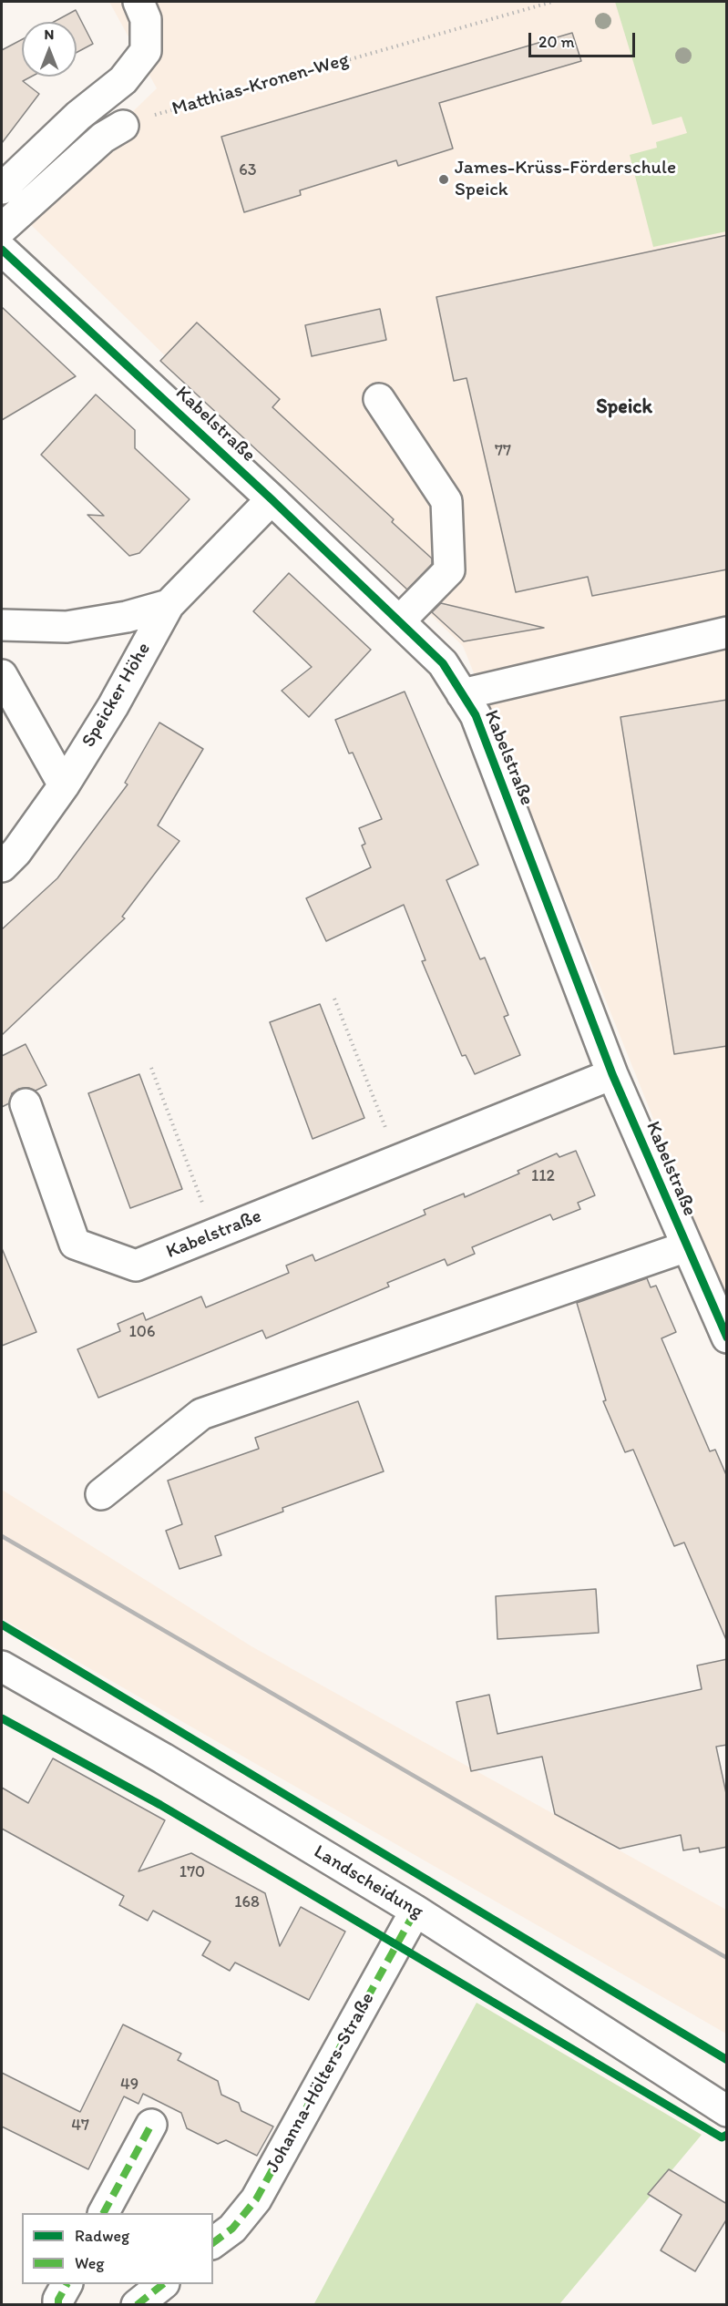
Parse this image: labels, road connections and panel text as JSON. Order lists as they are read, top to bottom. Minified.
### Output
{"streets":{"street":["Kabelstraße","Speicker Höhe","Landscheidung","Johanna-Hölters-Straße"],"path":["Matthias-Kronen-Weg"]},"crossings":[["Kabelstraße","Speicker Höhe"],["Landscheidung","Johanna-Hölters-Straße"]],"districts":["Speick"],"places":["James-Krüss-Förderschule Speick"],"house_numbers":["63","77","112","106","170","168","49","47"],"legend":["Radweg","Weg"],"scale_bar":"20 m","north":"top"}
